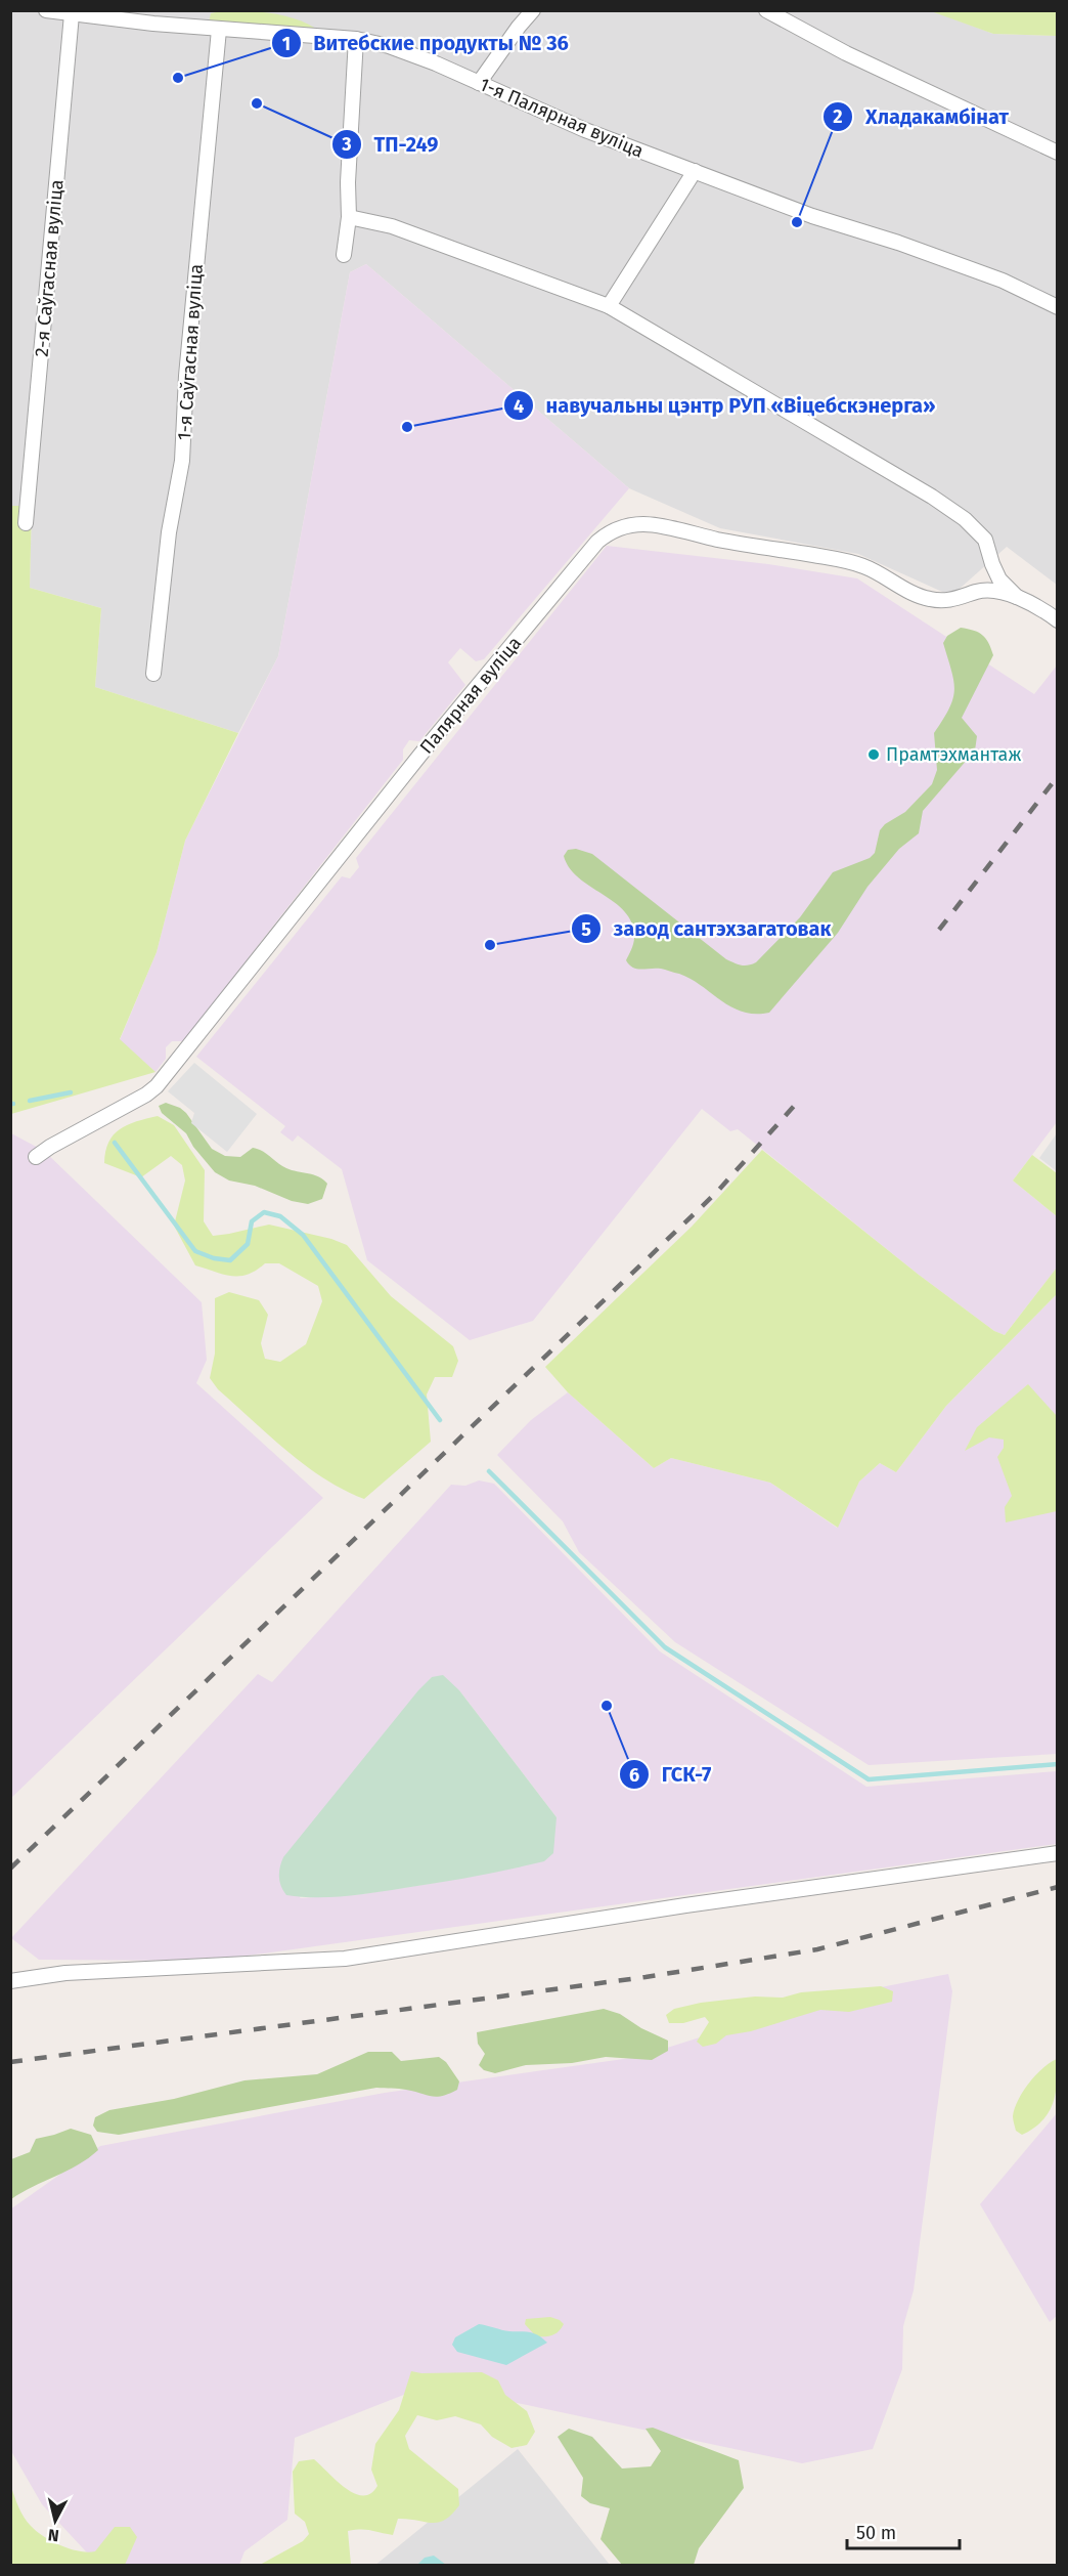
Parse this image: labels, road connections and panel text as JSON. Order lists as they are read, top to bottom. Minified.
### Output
{"streets":{"street":["1-я Палярная вуліца","2-я Саўгасная вуліца","1-я Саўгасная вуліца","Палярная вуліца"]},"crossings":[["1-я Палярная вуліца","2-я Саўгасная вуліца"],["1-я Палярная вуліца","1-я Саўгасная вуліца"]],"places":["Витебские продукты № 36","ТП-249","Хладакамбінат","навучальны цэнтр РУП «Віцебскэнерга»","Прамтэхмантаж","завод сантэхзагатовак","ГСК-7"],"scale_bar":"50 m","north":"bottom"}
